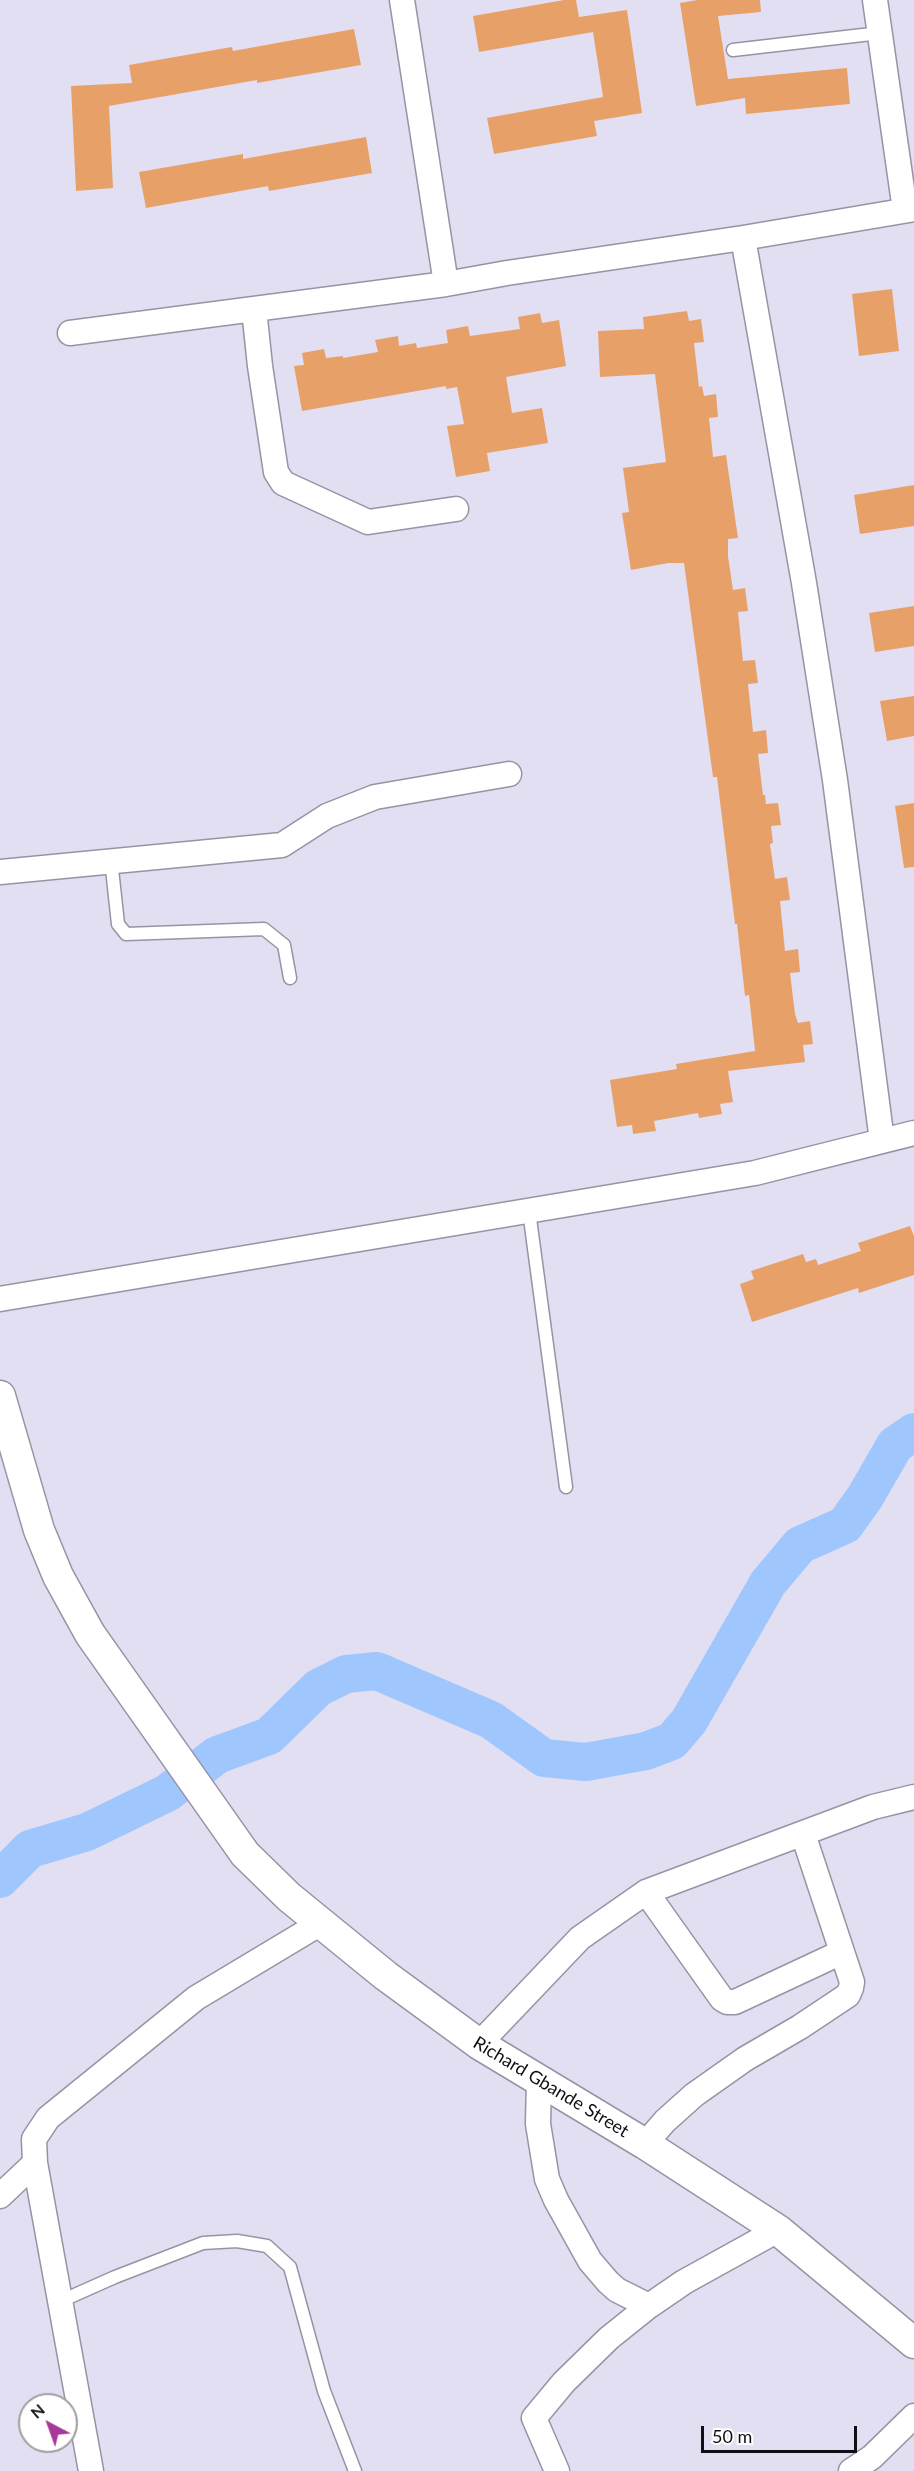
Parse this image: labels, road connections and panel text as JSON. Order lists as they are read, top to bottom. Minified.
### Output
{"streets":{"street":["Richard Gbande Street"]},"scale_bar":"50 m","north":"top left"}
